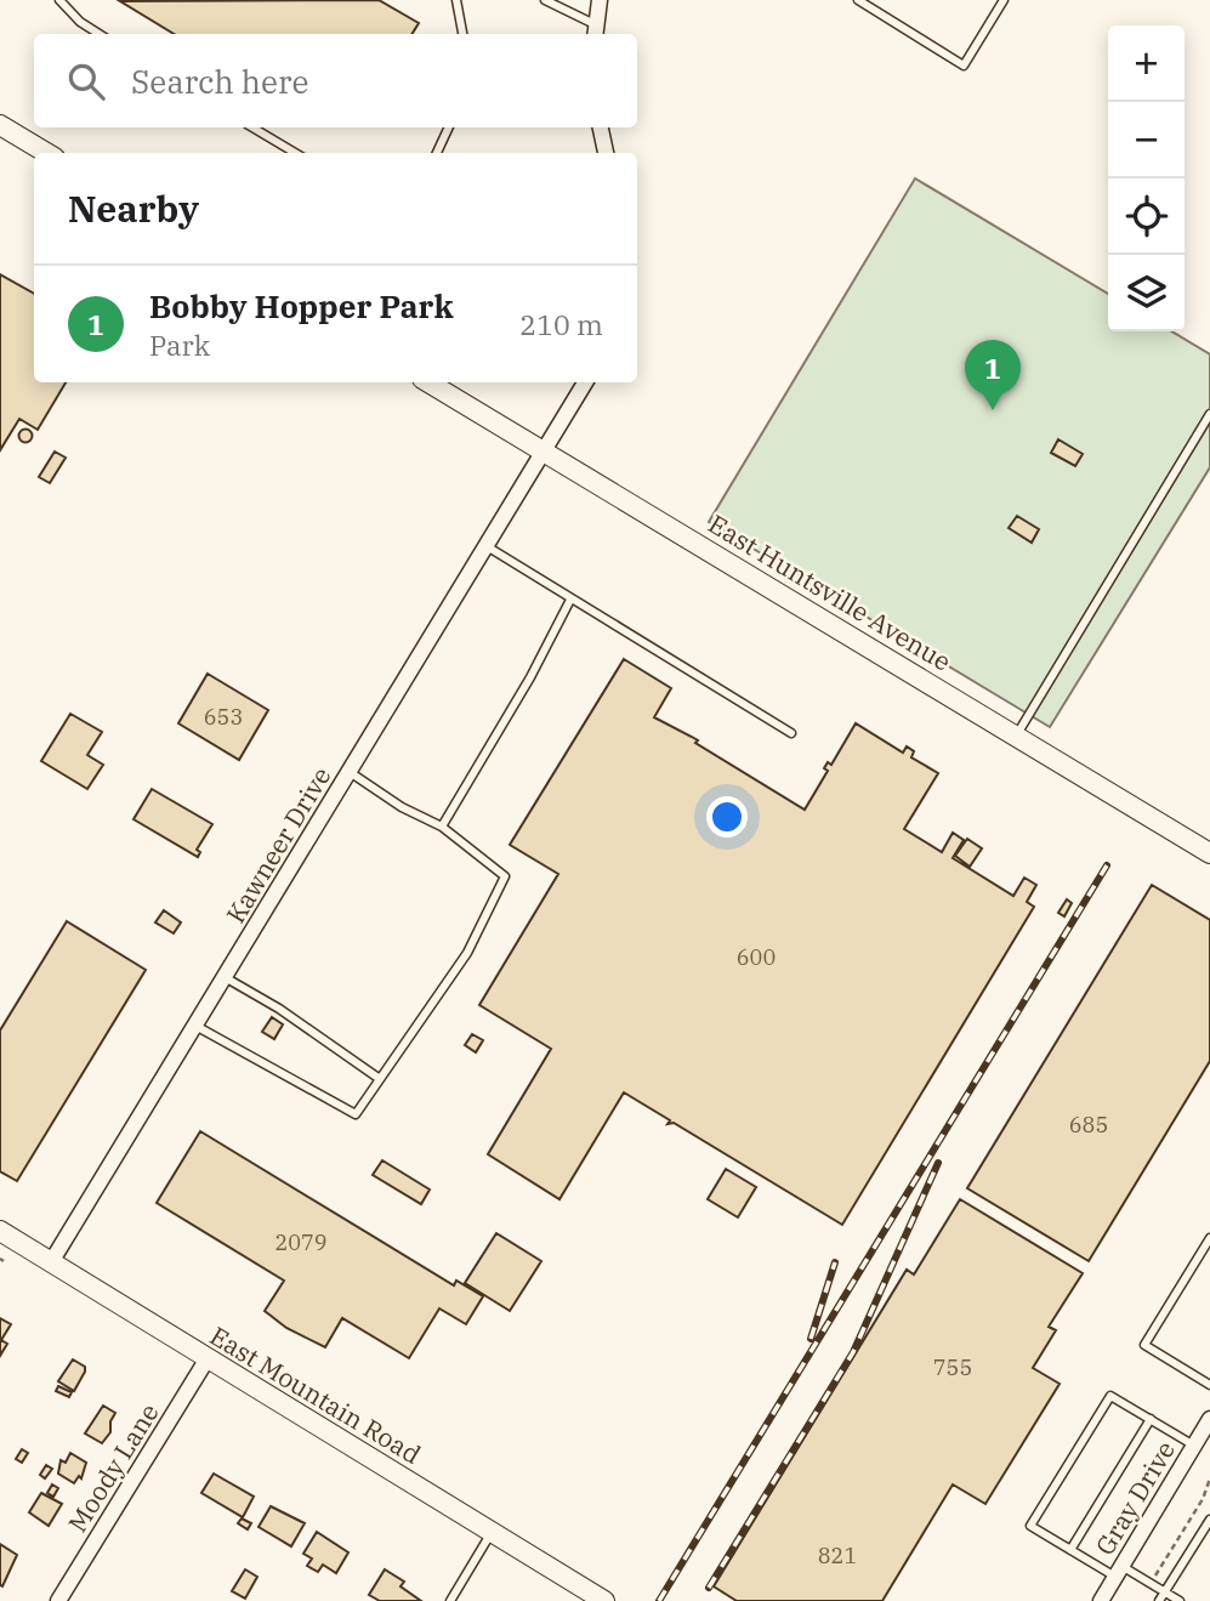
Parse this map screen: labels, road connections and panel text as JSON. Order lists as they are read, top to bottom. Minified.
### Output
{"streets":{"main road":["East Huntsville Avenue","East Mountain Road"],"street":["Kawneer Drive","Moody Lane","Gray Drive"]},"crossings":[["East Huntsville Avenue","Kawneer Drive"],["Kawneer Drive","East Mountain Road"],["East Mountain Road","Moody Lane"]],"house_numbers":["653","600","685","2079","755","821"],"page":{"map_buttons":["+","−"],"search":"Search here","heading":"Nearby","list":[{"mark":"1","name":"Bobby Hopper Park","note":"Park","value":"210 m"}],"pins":"1"}}
